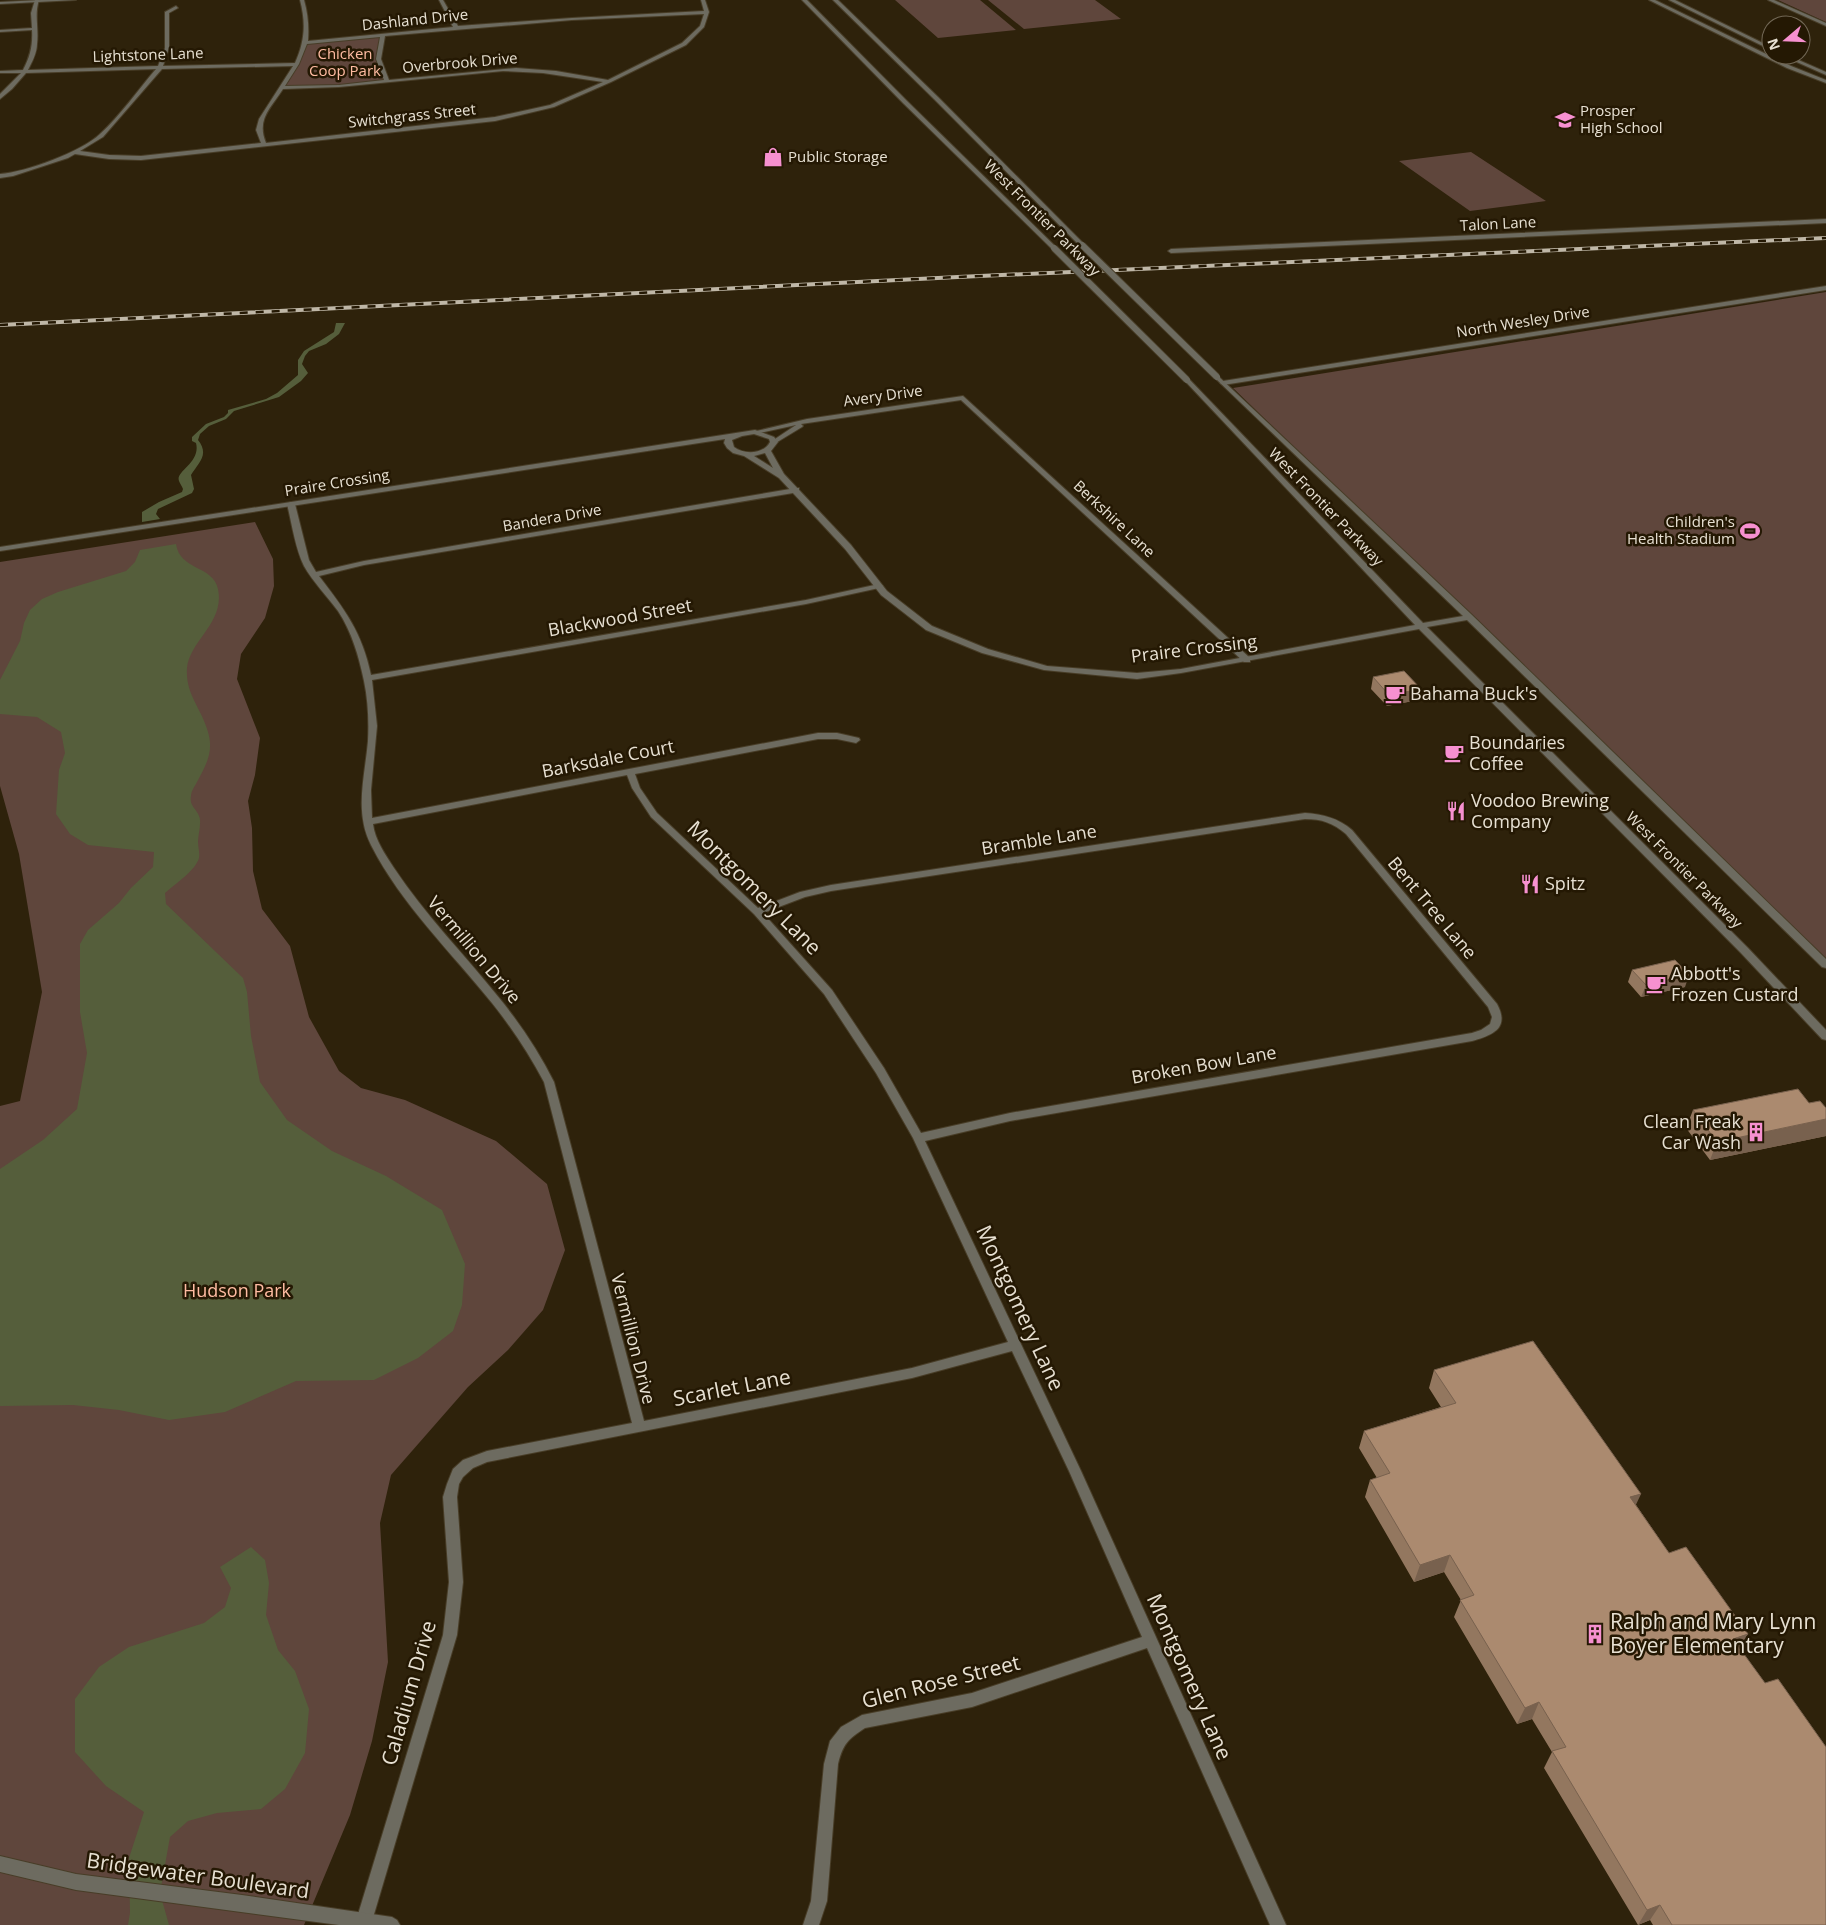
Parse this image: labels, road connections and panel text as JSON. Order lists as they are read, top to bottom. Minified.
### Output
{"streets":{"street":["Dashland Drive","Lightstone Lane","Overbrook Drive","Switchgrass Street","West Frontier Parkway","Talon Lane","North Wesley Drive","Avery Drive","Praire Crossing","Bandera Drive","Berkshire Lane","Blackwood Street","Barksdale Court","Bramble Lane","Montgomery Lane","Bent Tree Lane","Vermillion Drive","Broken Bow Lane","Scarlet Lane","Glen Rose Street","Caladium Drive","Bridgewater Boulevard"]},"crossings":[["Dashland Drive","Switchgrass Street"],["Overbrook Drive","Switchgrass Street"],["West Frontier Parkway","North Wesley Drive"],["West Frontier Parkway","Praire Crossing"],["Avery Drive","Praire Crossing"],["Avery Drive","Berkshire Lane"],["Praire Crossing","Bandera Drive"],["Praire Crossing","Berkshire Lane"],["Praire Crossing","Blackwood Street"],["Praire Crossing","Vermillion Drive"],["Bandera Drive","Vermillion Drive"],["Blackwood Street","Vermillion Drive"],["Barksdale Court","Montgomery Lane"],["Barksdale Court","Vermillion Drive"],["Bramble Lane","Montgomery Lane"],["Bramble Lane","Bent Tree Lane"],["Montgomery Lane","Broken Bow Lane"],["Montgomery Lane","Scarlet Lane"],["Montgomery Lane","Glen Rose Street"],["Bent Tree Lane","Broken Bow Lane"],["Vermillion Drive","Scarlet Lane"],["Scarlet Lane","Caladium Drive"],["Caladium Drive","Bridgewater Boulevard"]],"parks":["Chicken Coop Park","Hudson Park"],"places":{"school or university":["Prosper High School"],"shop":["Public Storage"],"sports":["Children's Health Stadium"],"cafe":["Bahama Buck's","Boundaries Coffee","Abbott's Frozen Custard"],"restaurant":["Voodoo Brewing Company","Spitz"],"building":["Clean Freak Car Wash","Ralph and Mary Lynn Boyer Elementary"]},"north":"left"}
